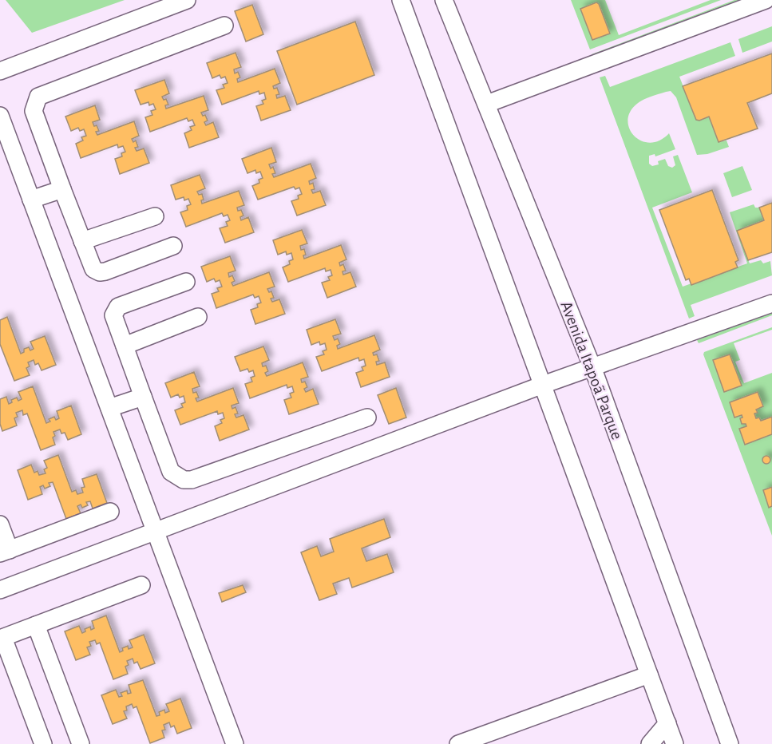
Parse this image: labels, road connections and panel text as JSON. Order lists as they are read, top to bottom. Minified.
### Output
{"streets":{"street":["Avenida Itapoã Parque"]}}
